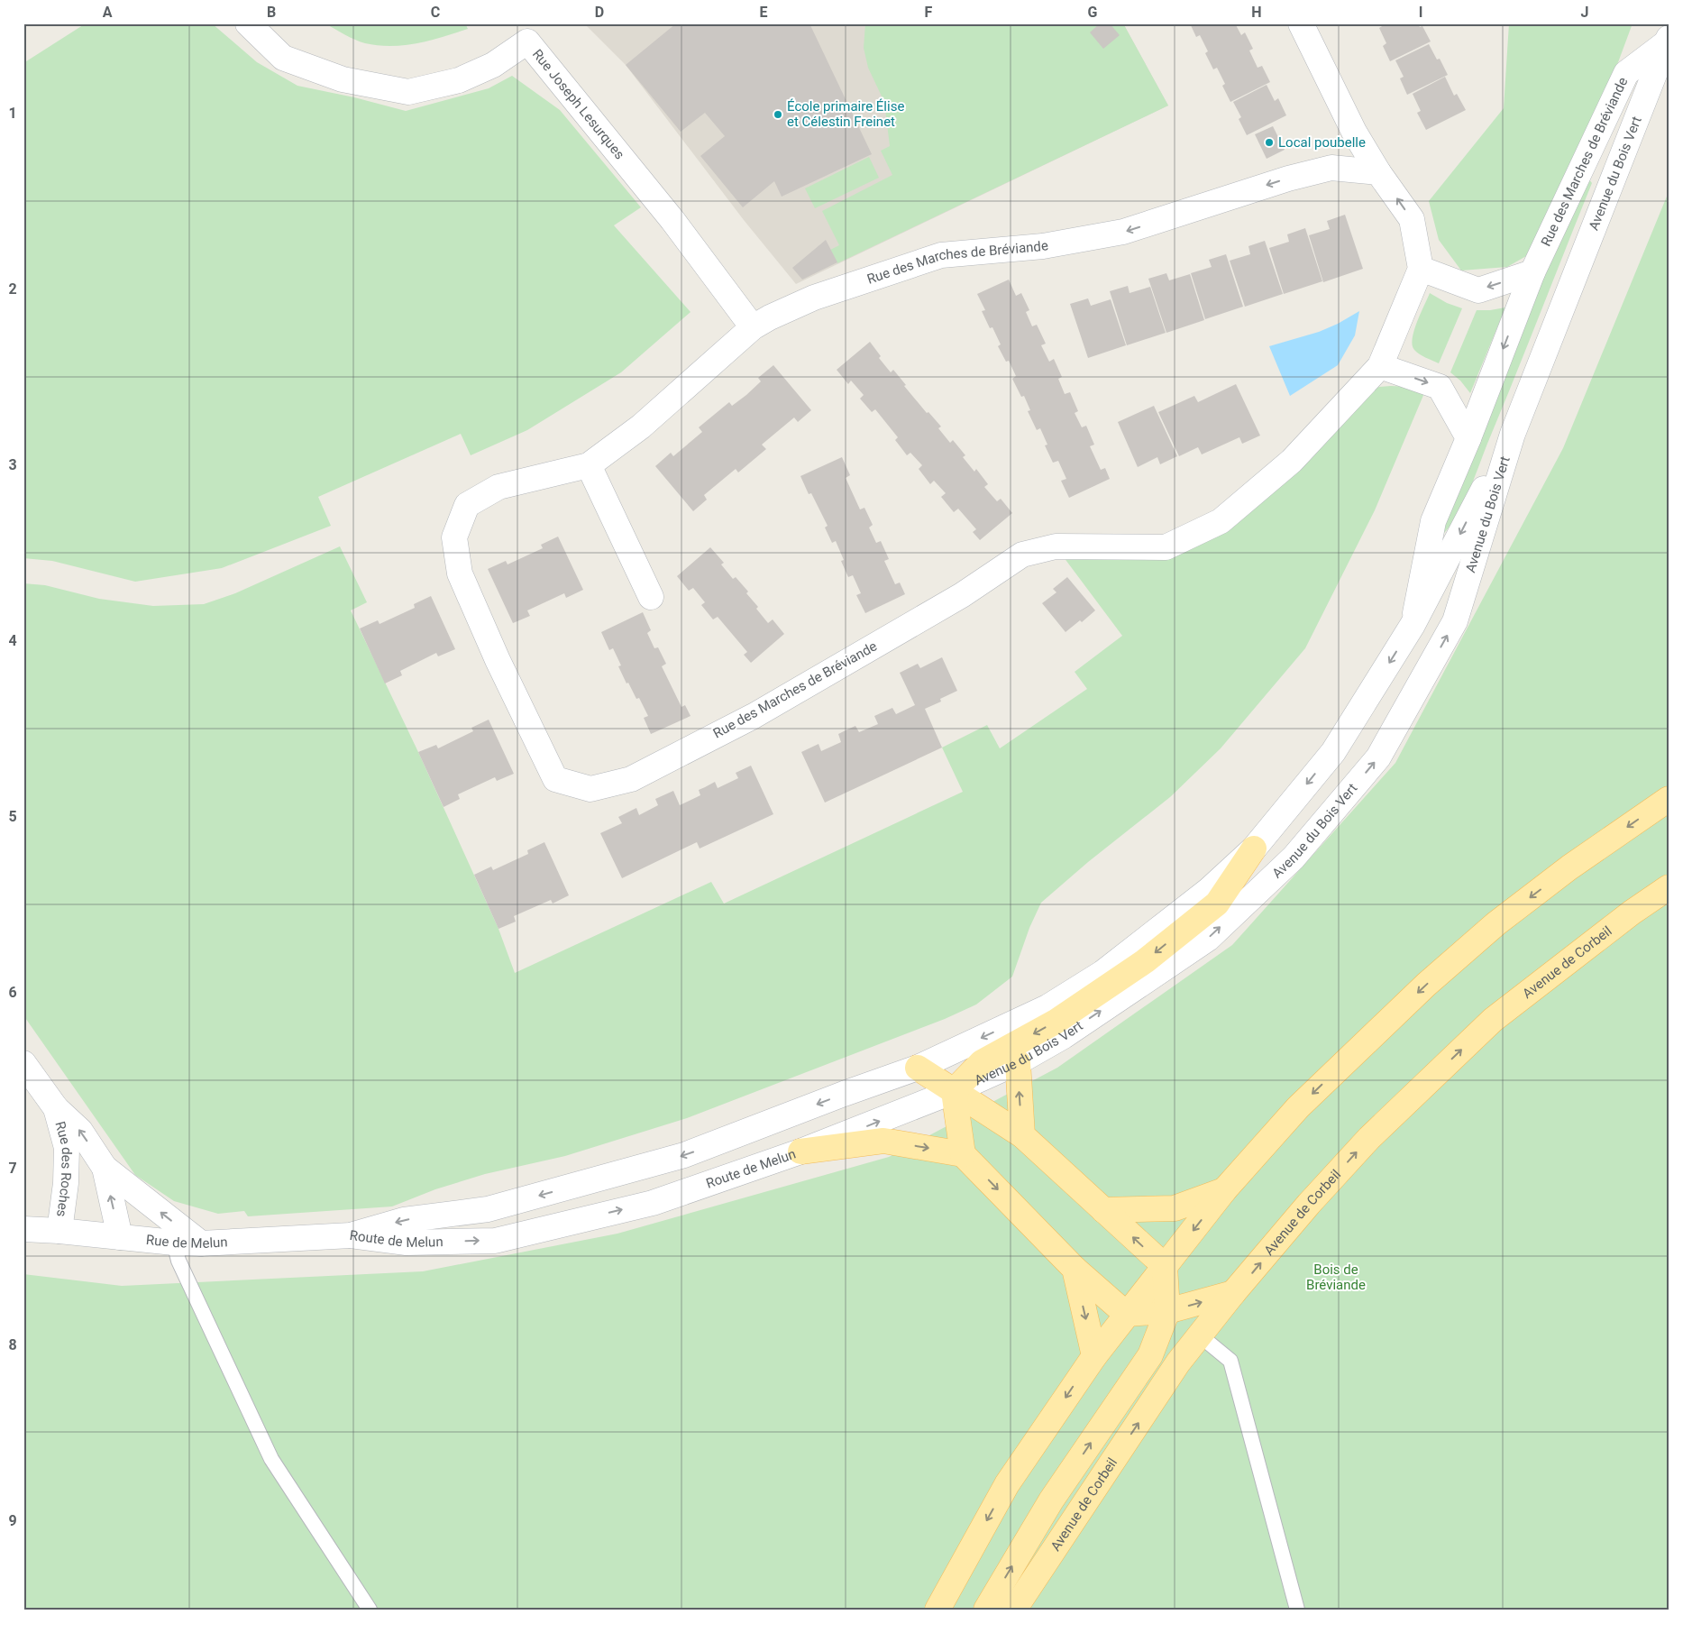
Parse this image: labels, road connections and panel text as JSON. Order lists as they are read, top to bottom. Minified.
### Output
{"streets":{"main road":["Avenue de Corbeil"],"street":["Rue Joseph Lesurques","Rue des Marches de Bréviande","Avenue du Bois Vert","Route de Melun","Rue des Roches","Rue de Melun"]},"crossings":[["Rue Joseph Lesurques","Rue des Marches de Bréviande"],["Rue des Marches de Bréviande","Avenue du Bois Vert"],["Avenue du Bois Vert","Route de Melun"],["Route de Melun","Rue de Melun"],["Rue des Roches","Rue de Melun"]],"one_way":["Rue des Roches"],"parks":["Bois de Bréviande"],"places":["École primaire Élise et Célestin Freinet","Local poubelle"],"grid":{"columns":["A","B","C","D","E","F","G","H","I","J"],"rows":["1","2","3","4","5","6","7","8","9"]}}
